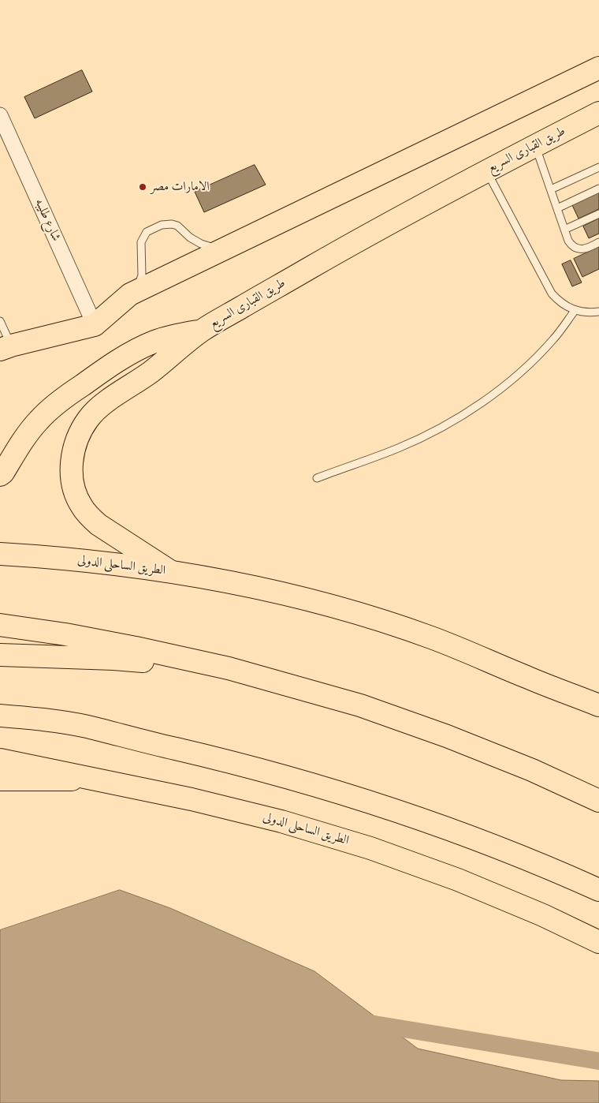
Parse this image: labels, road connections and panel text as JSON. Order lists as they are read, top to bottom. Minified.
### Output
{"streets":{"main road":["طريق القبارى السريع","الطريق الساحلى الدولى"],"street":["شارع طليبه"]},"crossings":[["طريق القبارى السريع","الطريق الساحلى الدولى"]],"places":["الامارات مصر"]}
